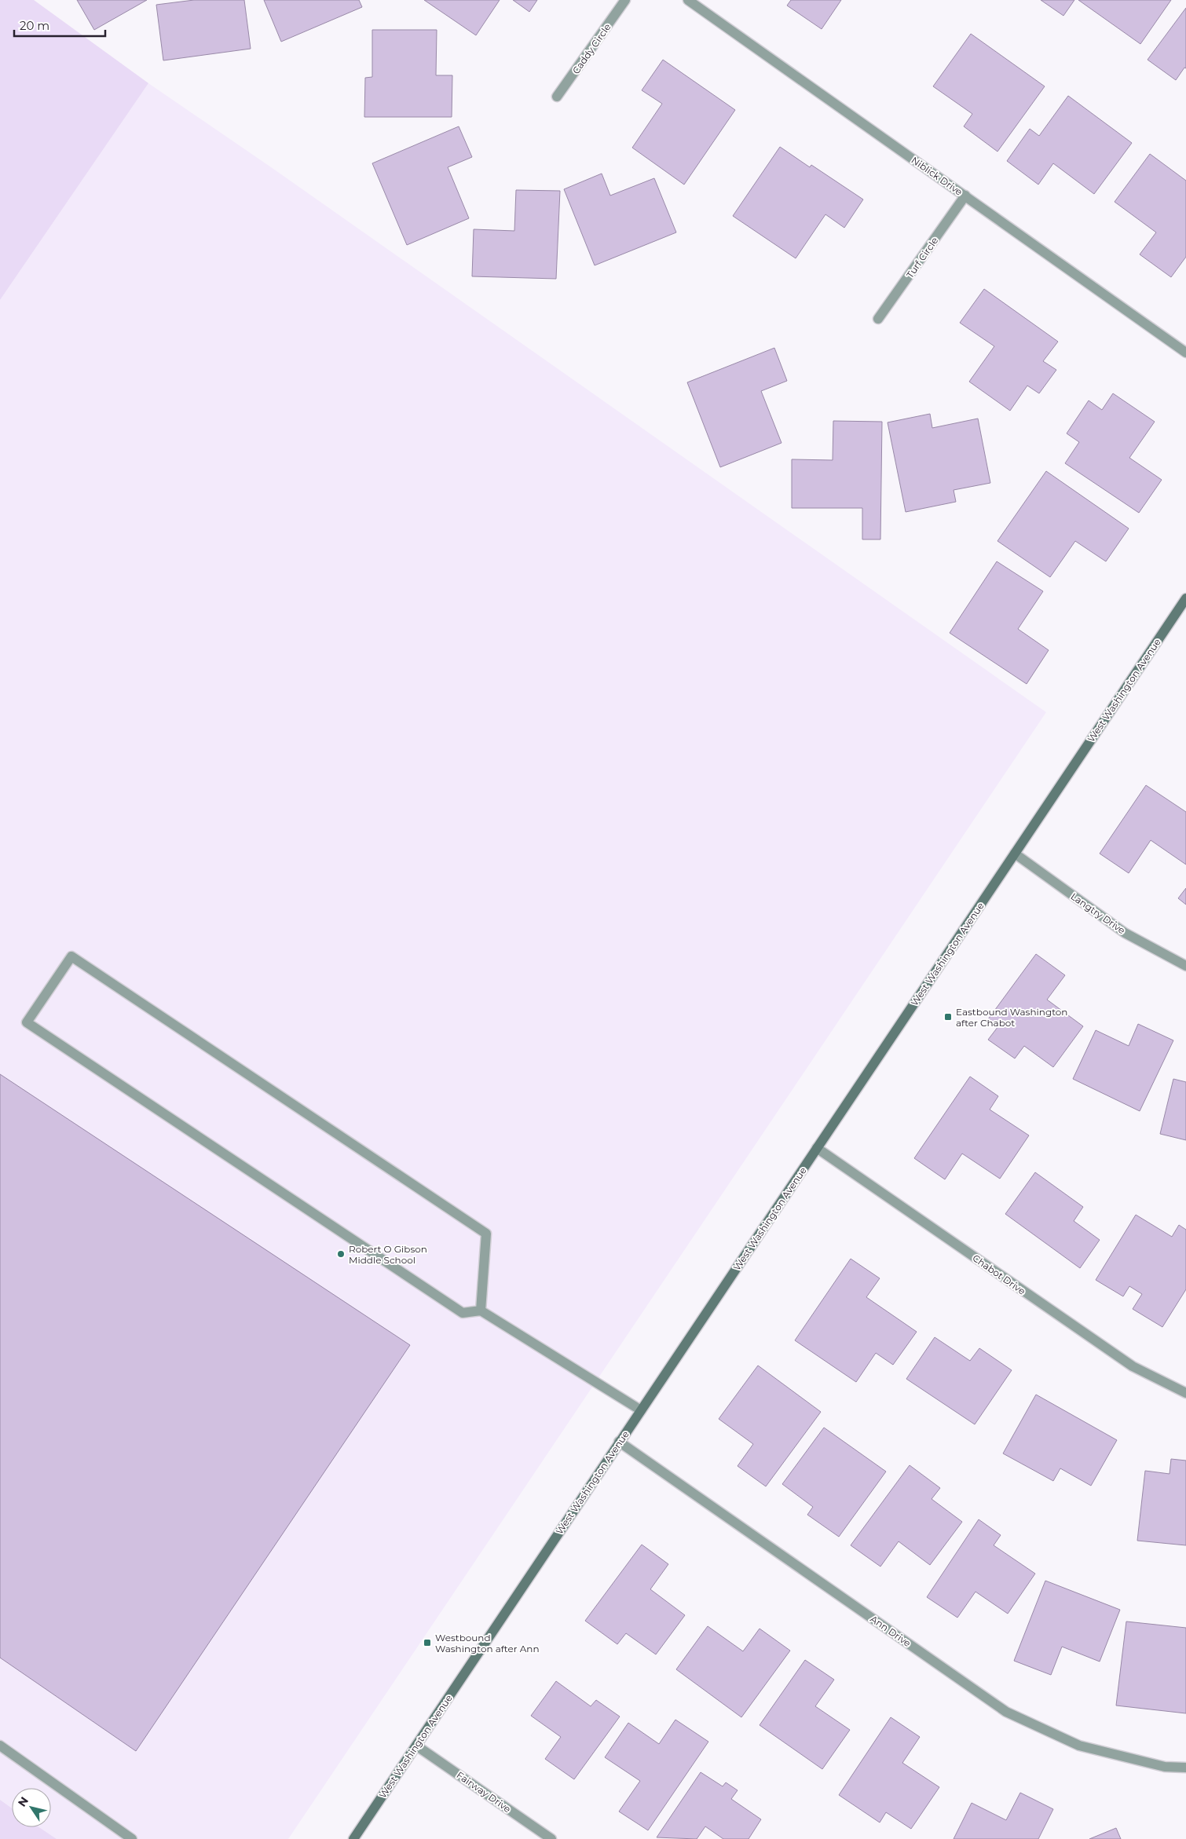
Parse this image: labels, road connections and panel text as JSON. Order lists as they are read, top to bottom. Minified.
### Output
{"streets":{"main road":["West Washington Avenue"],"street":["Caddy Circle","Niblick Drive","Turf Circle","Langtry Drive","Chabot Drive","Ann Drive","Fairway Drive"]},"crossings":[["Niblick Drive","Turf Circle"],["West Washington Avenue","Langtry Drive"],["West Washington Avenue","Chabot Drive"],["West Washington Avenue","Ann Drive"],["West Washington Avenue","Fairway Drive"]],"places":{"transit":["Eastbound Washington after Chabot","Westbound Washington after Ann"],"other":["Robert O Gibson Middle School"]},"scale_bar":"20 m","north":"top left"}
